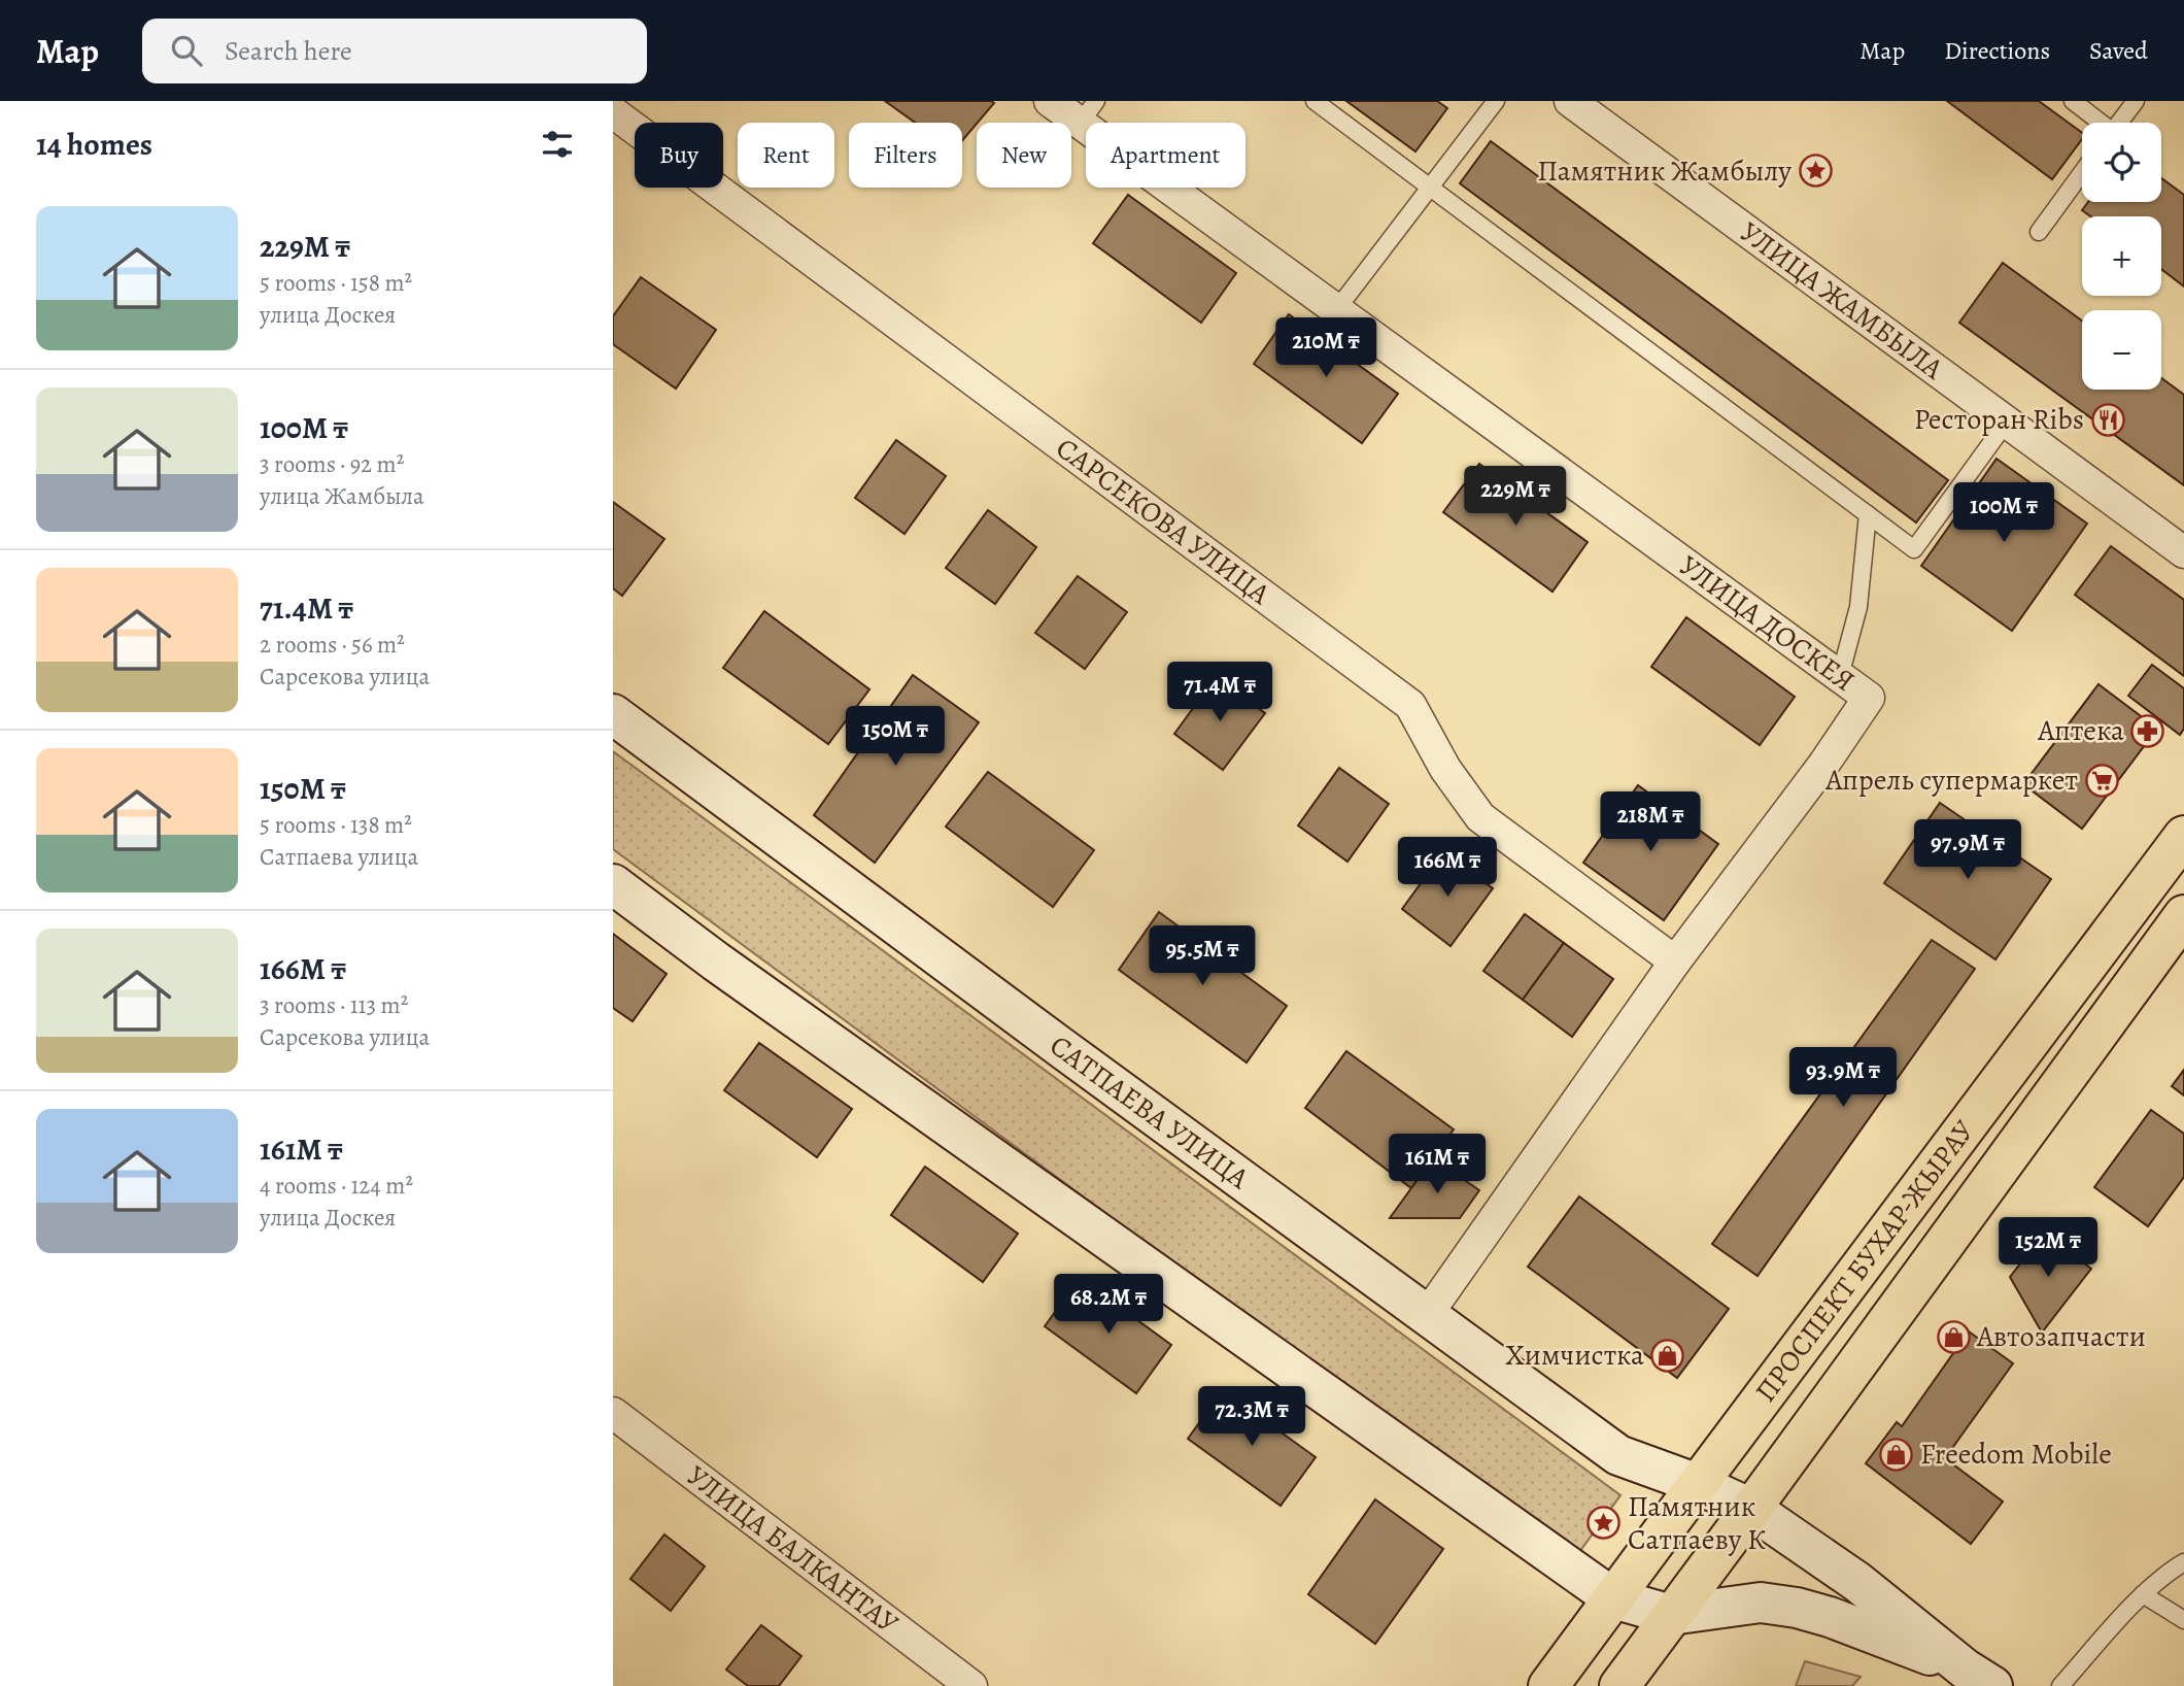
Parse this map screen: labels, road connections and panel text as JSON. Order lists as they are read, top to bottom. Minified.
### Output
{"streets":{"main road":["САТПАЕВА УЛИЦА","ПРОСПЕКТ БУХАР-ЖЫРАУ"],"street":["УЛИЦА ЖАМБЫЛА","САРСЕКОВА УЛИЦА","УЛИЦА ДОСКЕЯ","УЛИЦА БАЛКАНТАУ"]},"crossings":[["САРСЕКОВА УЛИЦА","УЛИЦА ДОСКЕЯ"],["УЛИЦА ДОСКЕЯ","САТПАЕВА УЛИЦА"],["САТПАЕВА УЛИЦА","ПРОСПЕКТ БУХАР-ЖЫРАУ"]],"places":{"place":["Памятник Жамбылу","Памятник Сатпаеву К"],"restaurant":["Ресторан Ribs"],"pharmacy":["Аптека"],"supermarket":["Апрель супермаркет"],"shop":["Автозапчасти","Химчистка","Freedom Mobile"]},"page":{"header":"Map","search":"Search here","nav":["Map","Directions","Saved"],"heading":"14 homes","map_buttons":["+","−"],"chip":["Buy","Rent","Filters","New","Apartment"],"list":[{"name":"229M ₸","note":"5 rooms · 158 m² · улица Доскея"},{"name":"100M ₸","note":"3 rooms · 92 m² · улица Жамбыла"},{"name":"71.4M ₸","note":"2 rooms · 56 m² · Сарсекова улица"},{"name":"150M ₸","note":"5 rooms · 138 m² · Сатпаева улица"},{"name":"166M ₸","note":"3 rooms · 113 m² · Сарсекова улица"},{"name":"161M ₸","note":"4 rooms · 124 m² · улица Доскея"}],"price":["210M ₸","229M ₸","100M ₸","71.4M ₸","150M ₸","218M ₸","97.9M ₸","166M ₸","95.5M ₸","93.9M ₸","161M ₸","152M ₸","68.2M ₸","72.3M ₸"]}}
